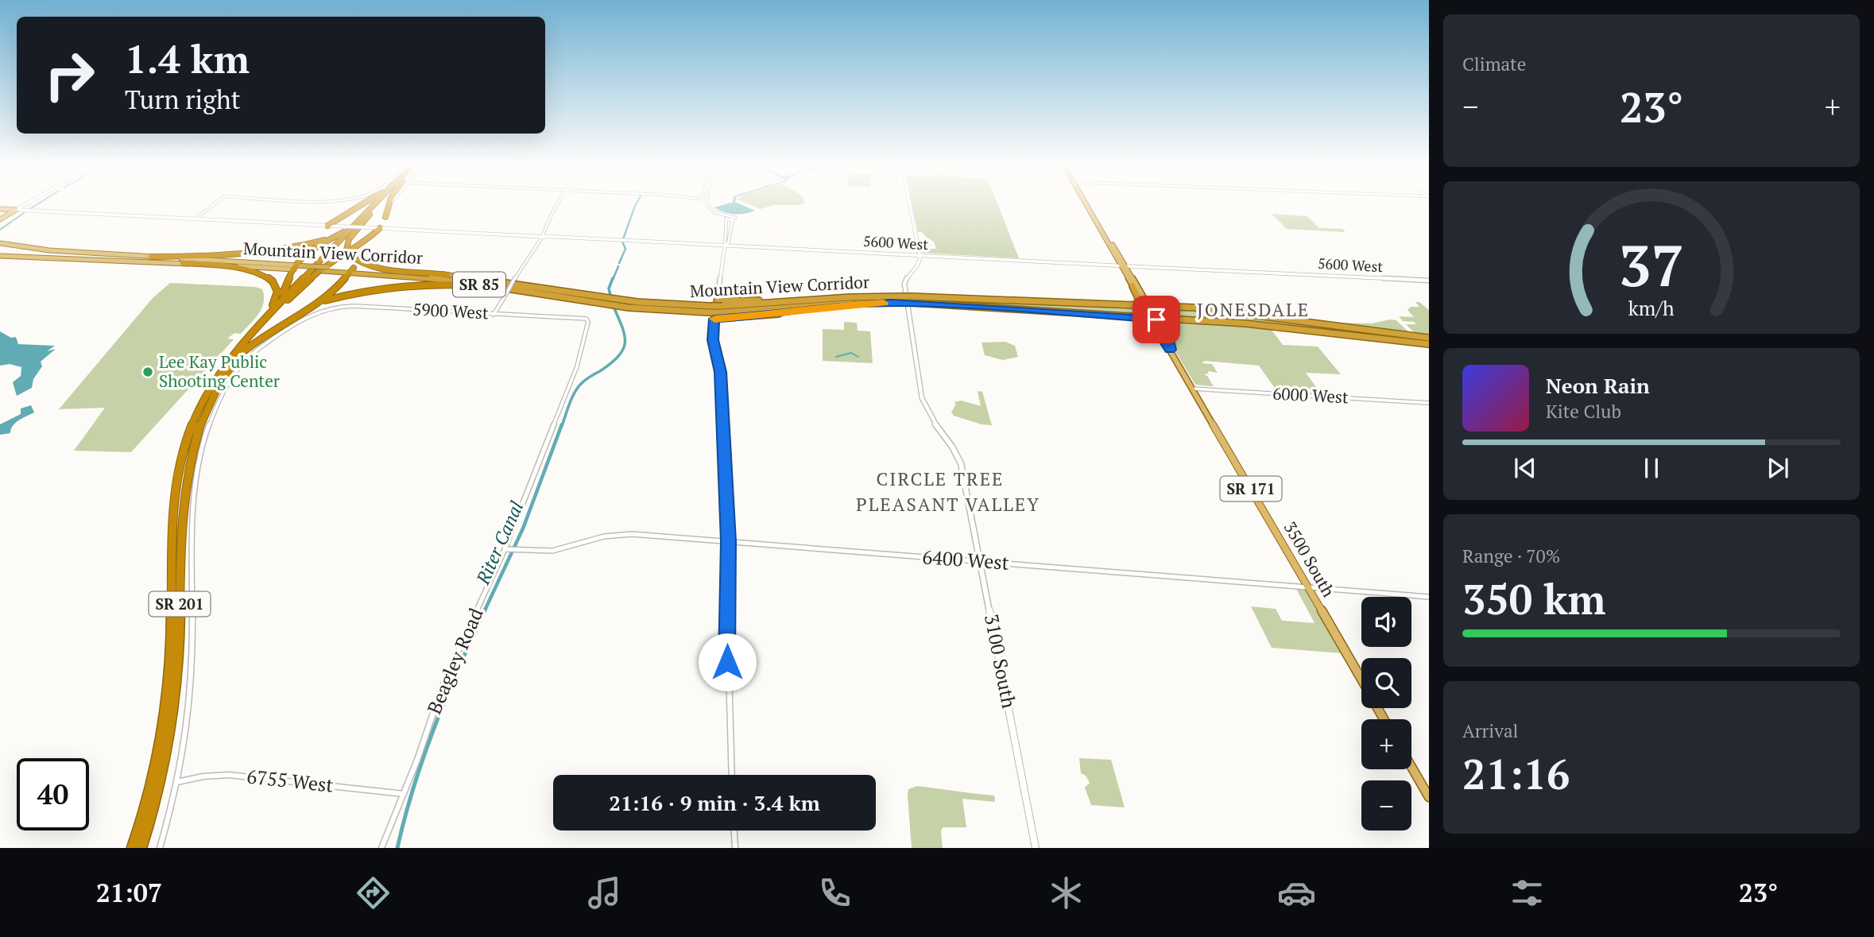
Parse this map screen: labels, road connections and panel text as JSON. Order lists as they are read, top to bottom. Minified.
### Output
{"streets":{"highway":["Mountain View Corridor","SR 85","SR 201"],"main road":["5600 West","SR 171","3500 South","3100 South"],"street":["5900 West","6000 West","6400 West","Beagley Road","6755 West"]},"crossings":[["5600 West","3500 South"],["5600 West","3100 South"],["Mountain View Corridor","3500 South"],["5900 West","Beagley Road"],["5900 West","6755 West"],["6000 West","3500 South"],["3500 South","6400 West"],["6400 West","Beagley Road"],["6400 West","3100 South"],["Beagley Road","6755 West"]],"districts":["JONESDALE","CIRCLE TREE","PLEASANT VALLEY"],"water":["Riter Canal"],"places":["Lee Kay Public Shooting Center"],"page":{"tile":["Climate",["Range · 70%","350 km"],["Arrival","21:16"]],"turn":["1.4 km","Turn right"],"heat":["−","23°","+"],"song":["Neon Rain","Kite Club"],"map_buttons":["+","−"],"limit":"40","trip":"21:16 · 9 min · 3.4 km","tabs":["21:07","23°"],"gauge":["37","km/h"]}}
